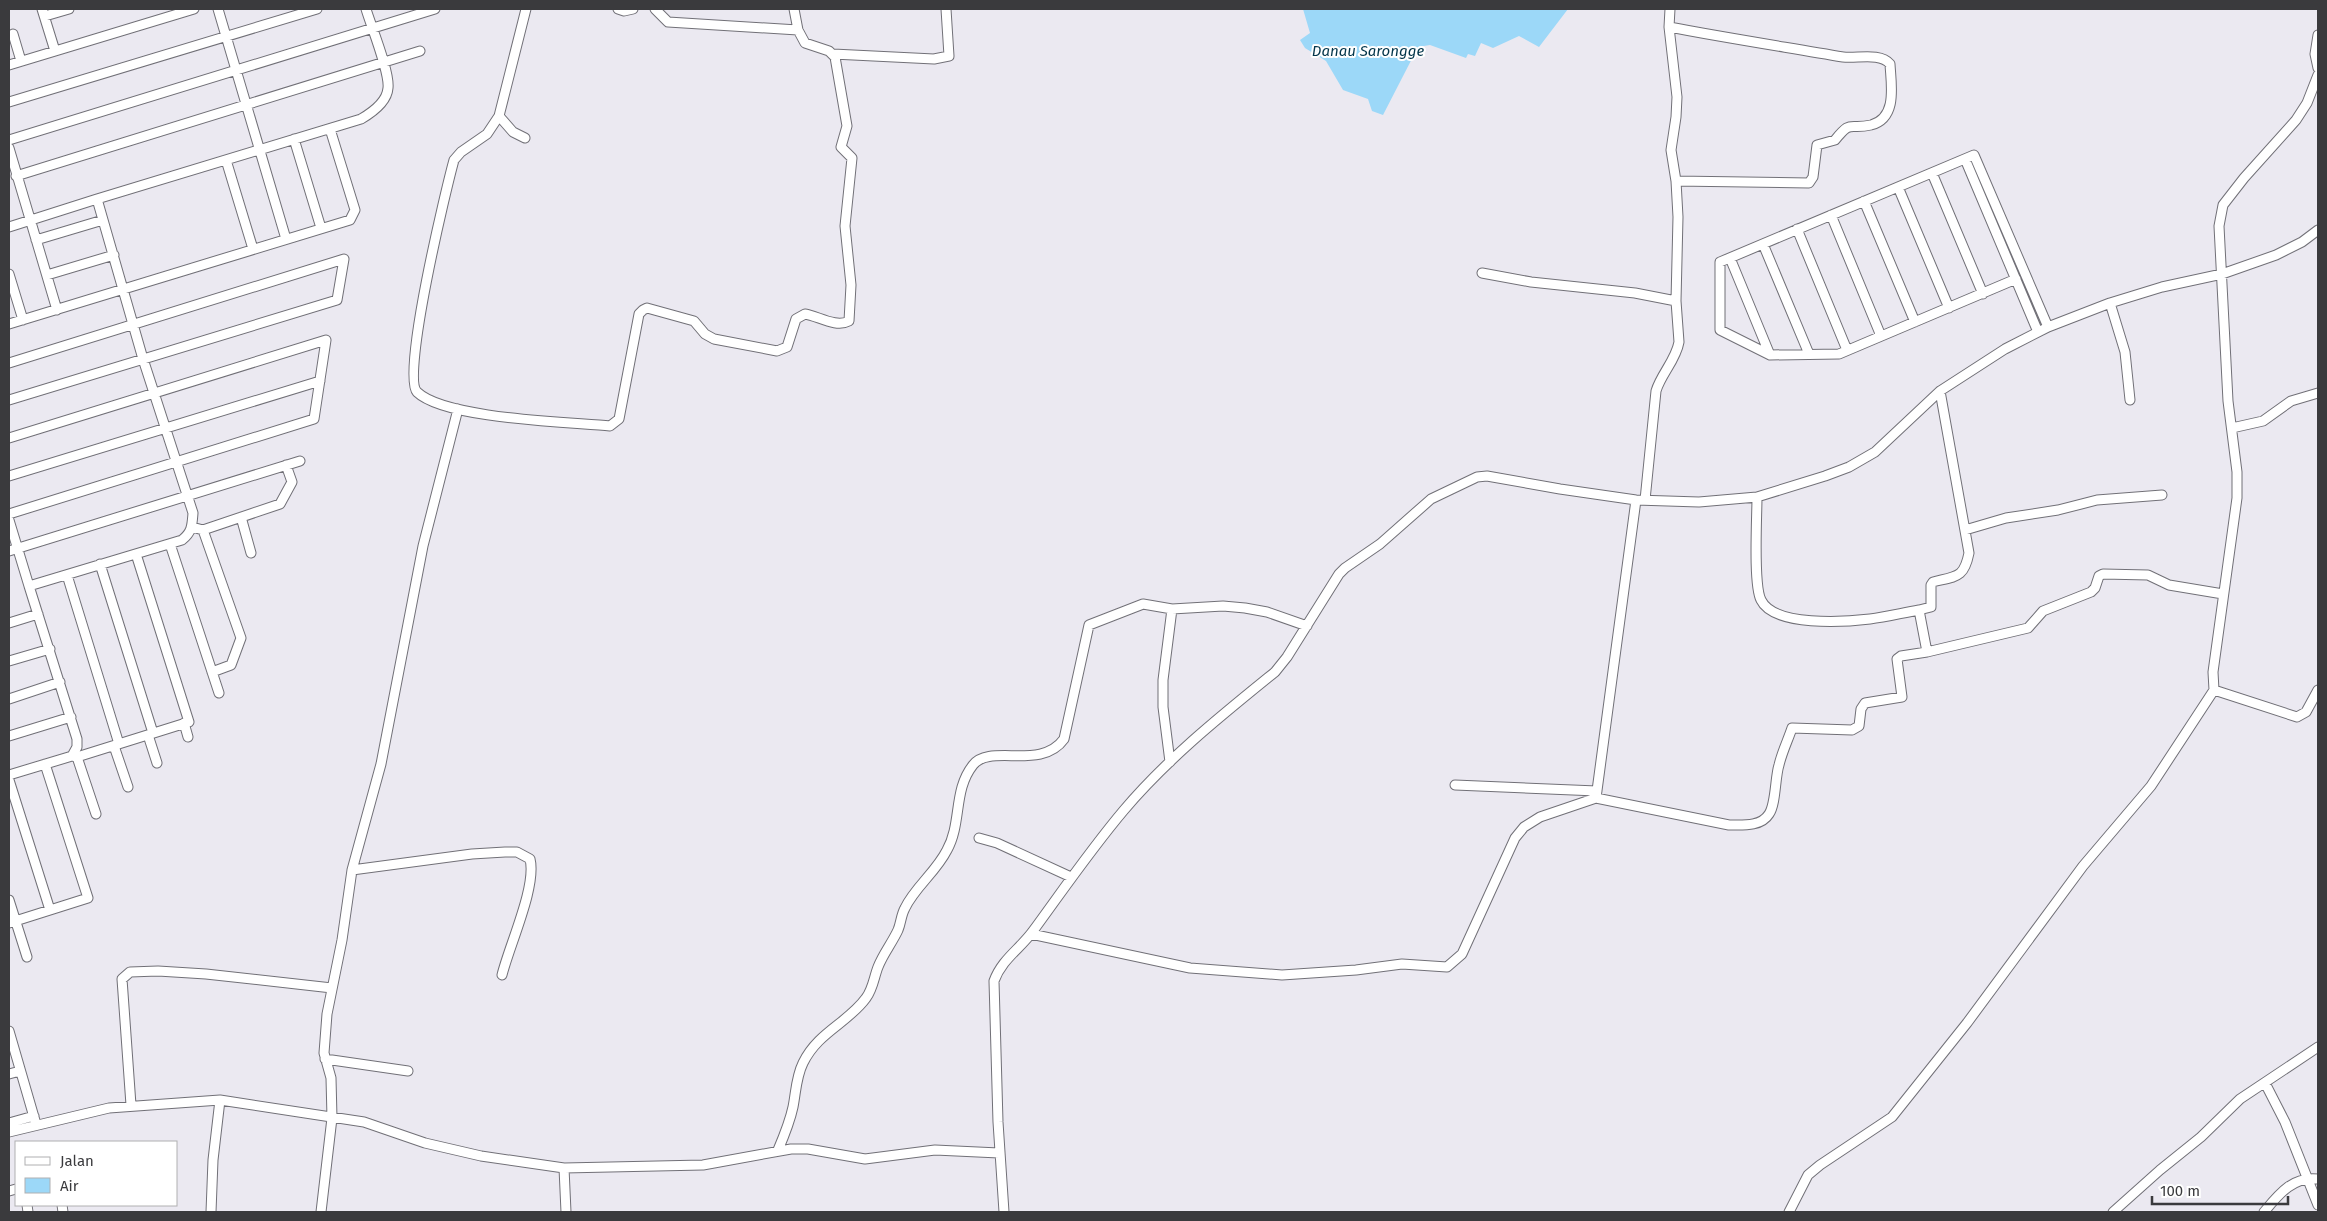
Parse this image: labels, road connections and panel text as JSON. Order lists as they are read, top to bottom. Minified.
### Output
{"water":["Danau Sarongge"],"legend":["Jalan","Air"],"scale_bar":"100 m"}
